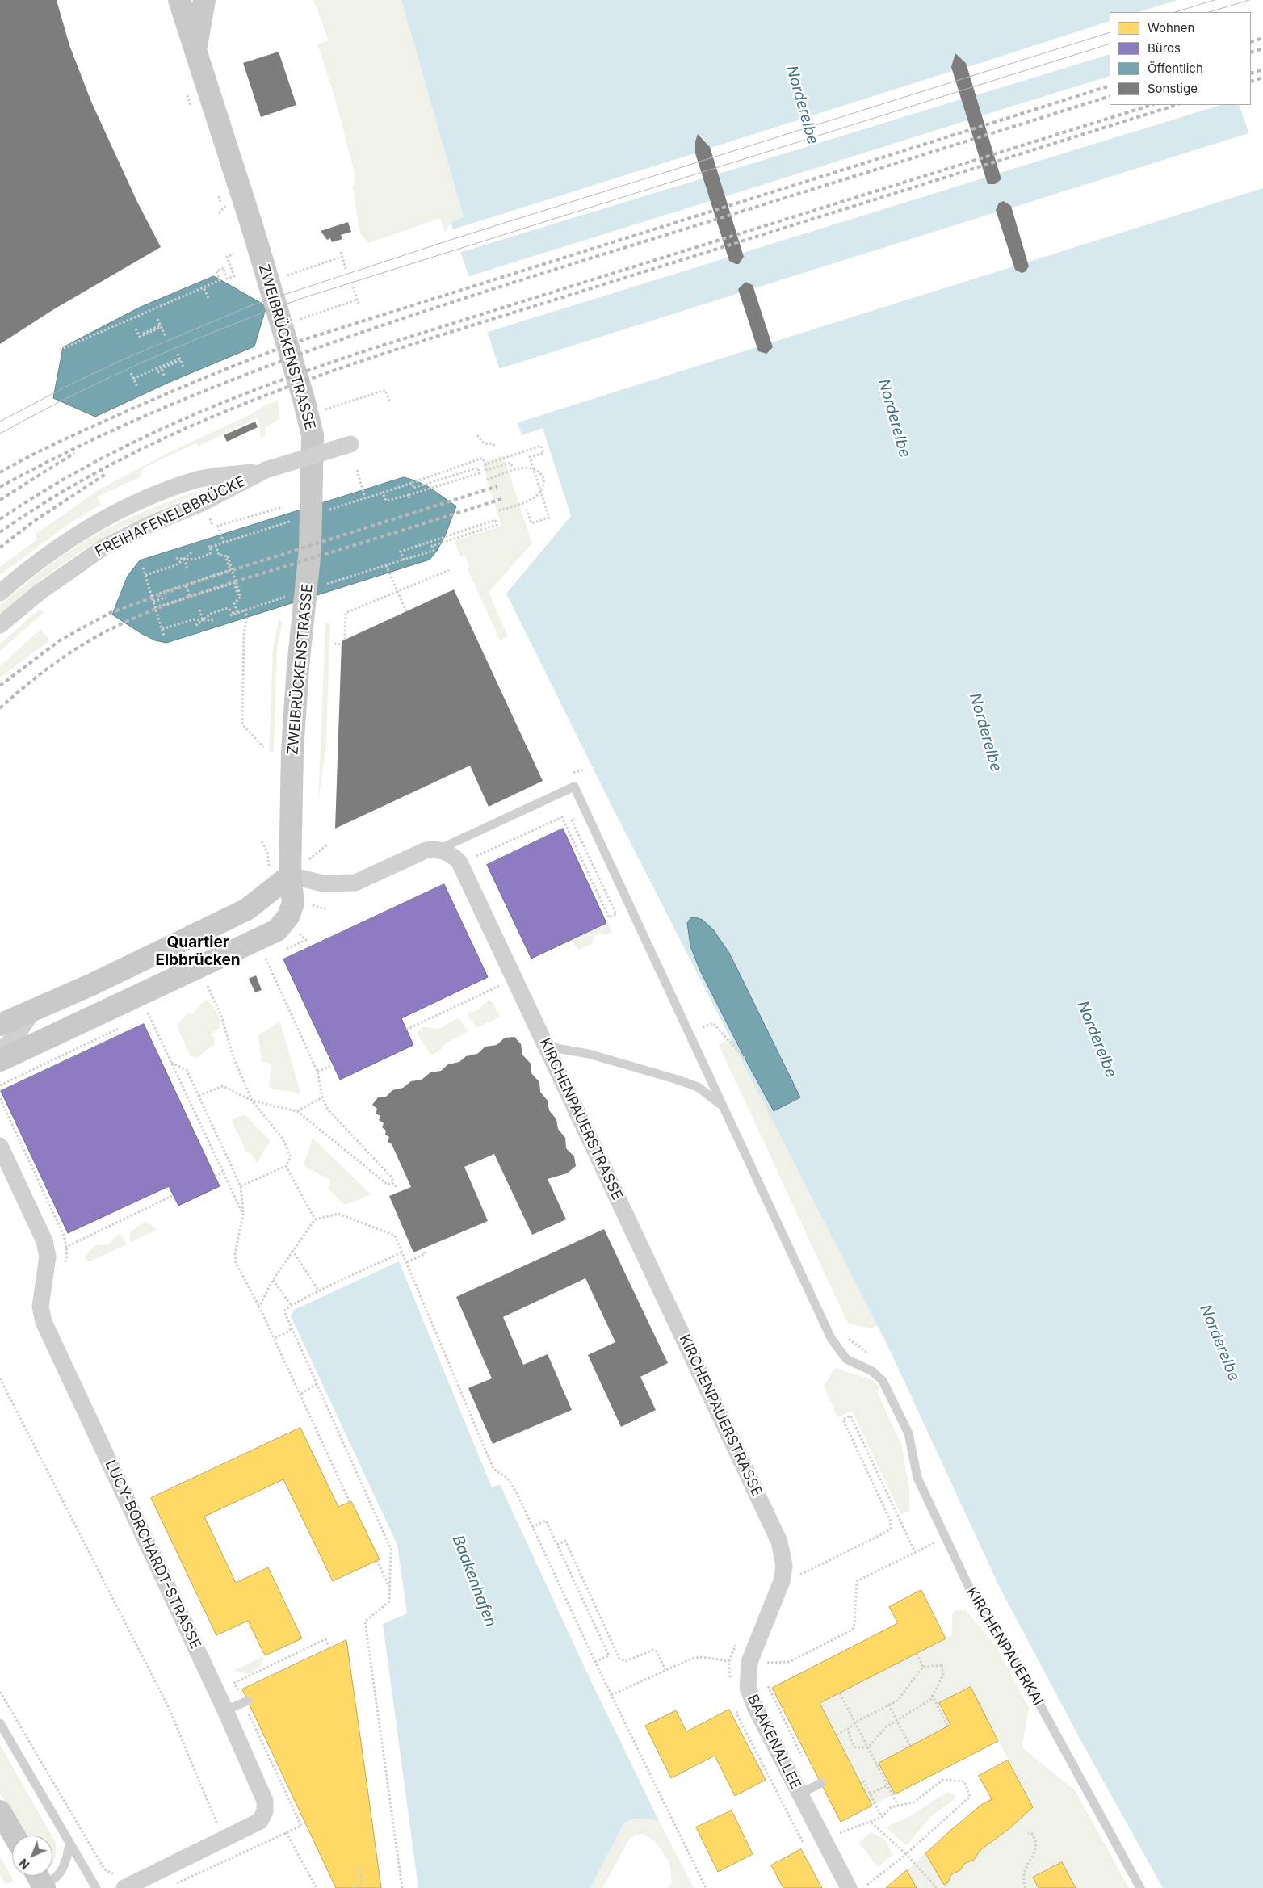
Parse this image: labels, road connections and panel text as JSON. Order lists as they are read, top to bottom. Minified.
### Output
{"streets":{"main road":["ZWEIBRÜCKENSTRASSE"],"street":["FREIHAFENELBBRÜCKE","KIRCHENPAUERSTRASSE","LUCY-BORCHARDT-STRASSE","BAAKENALLEE"],"lane":["KIRCHENPAUERKAI"]},"crossings":[["KIRCHENPAUERSTRASSE","BAAKENALLEE"]],"districts":["Quartier Elbbrücken"],"water":["Norderelbe","Baakenhafen"],"legend":["Wohnen","Büros","Öffentlich","Sonstige"],"north":"bottom left"}
